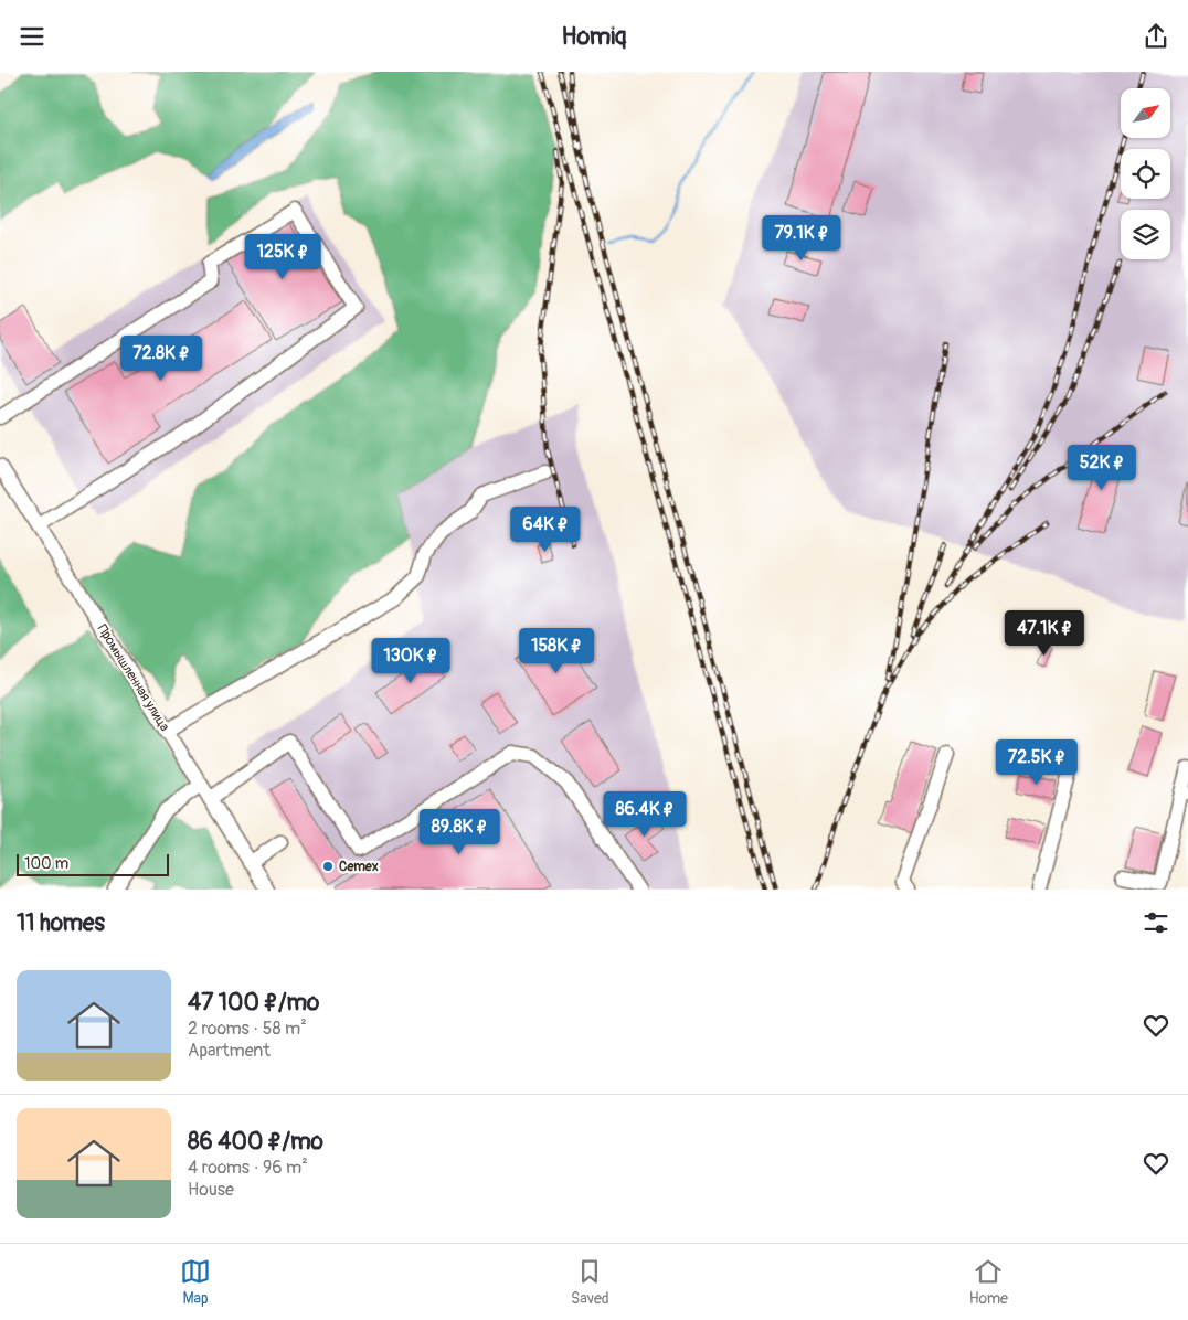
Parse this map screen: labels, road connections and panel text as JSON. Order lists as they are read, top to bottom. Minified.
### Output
{"streets":{"street":["Промышленная улица"]},"places":["Cemex"],"scale_bar":"100 m","north":"top right","page":{"header":"Homiq","price":["79.1K ₽","125K ₽","72.8K ₽","52K ₽","64K ₽","47.1K ₽","158K ₽","130K ₽","72.5K ₽","86.4K ₽","89.8K ₽"],"scale":"100 m","heading":"11 homes","list":[{"name":"47 100 ₽/mo","note":"2 rooms · 58 m² · Apartment"},{"name":"86 400 ₽/mo","note":"4 rooms · 96 m² · House"}],"tabs":["Map","Saved","Home"]}}
